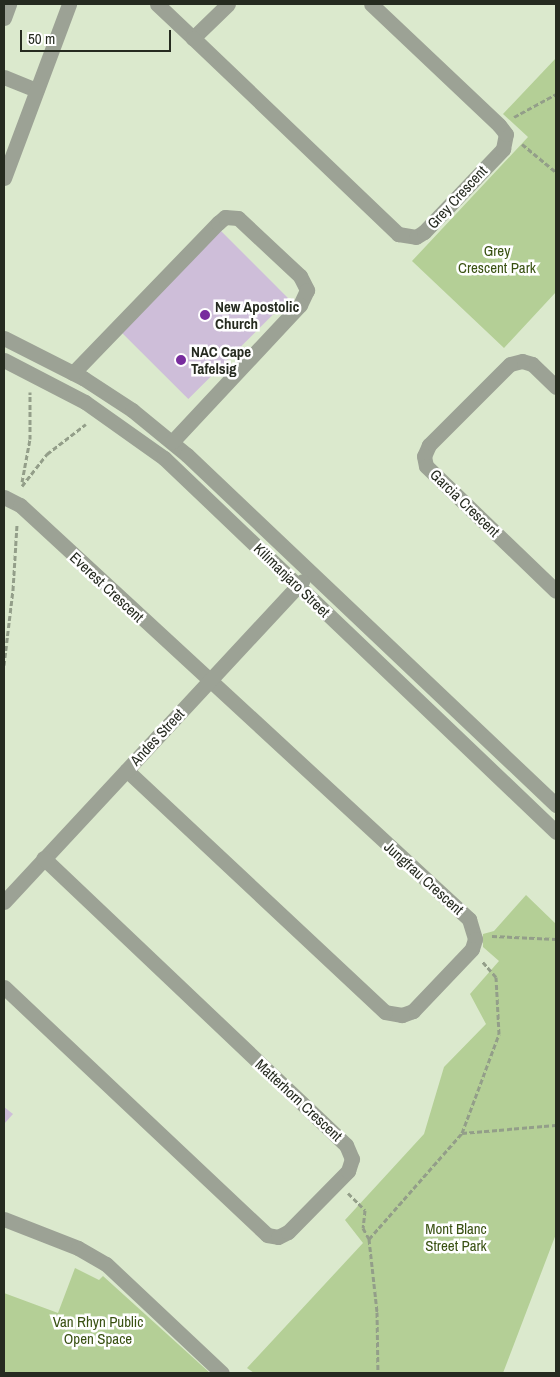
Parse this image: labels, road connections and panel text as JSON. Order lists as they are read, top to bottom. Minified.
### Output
{"streets":{"street":["Grey Crescent","Garcia Crescent","Kilimanjaro Street","Everest Crescent","Andes Street","Jungfrau Crescent","Matterhorn Crescent"]},"crossings":[["Kilimanjaro Street","Andes Street"],["Everest Crescent","Andes Street"],["Everest Crescent","Jungfrau Crescent"],["Andes Street","Jungfrau Crescent"],["Andes Street","Matterhorn Crescent"]],"parks":["Grey Crescent Park","Mont Blanc Street Park","Van Rhyn Public Open Space"],"places":["New Apostolic Church","NAC Cape Tafelsig"],"scale_bar":"50 m"}
